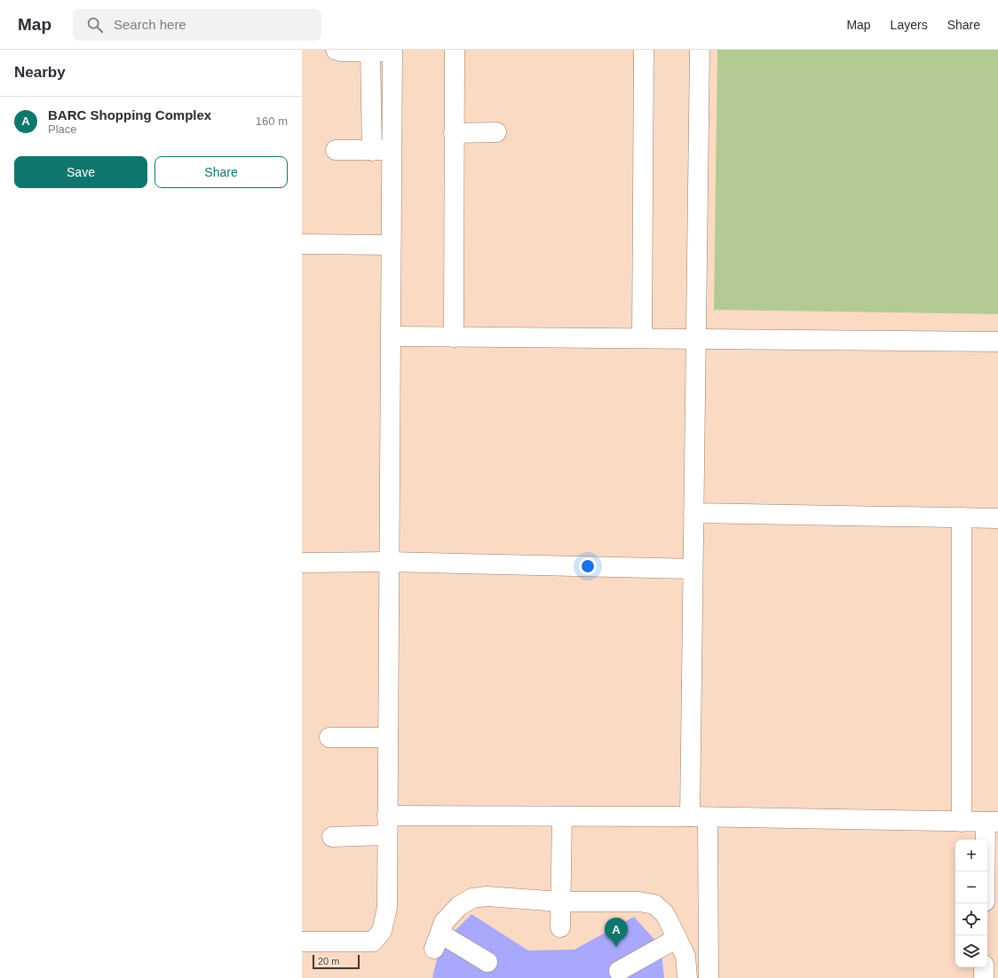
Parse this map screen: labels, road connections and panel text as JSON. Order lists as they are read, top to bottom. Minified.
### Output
{"scale_bar":"20 m","page":{"header":"Map","search":"Search here","nav":["Map","Layers","Share"],"heading":"Nearby","list":[{"mark":"A","name":"BARC Shopping Complex","note":"Place","value":"160 m"}],"buttons":["Save","Share"],"map_buttons":["+","−"],"pins":"A","scale":"20 m"}}
